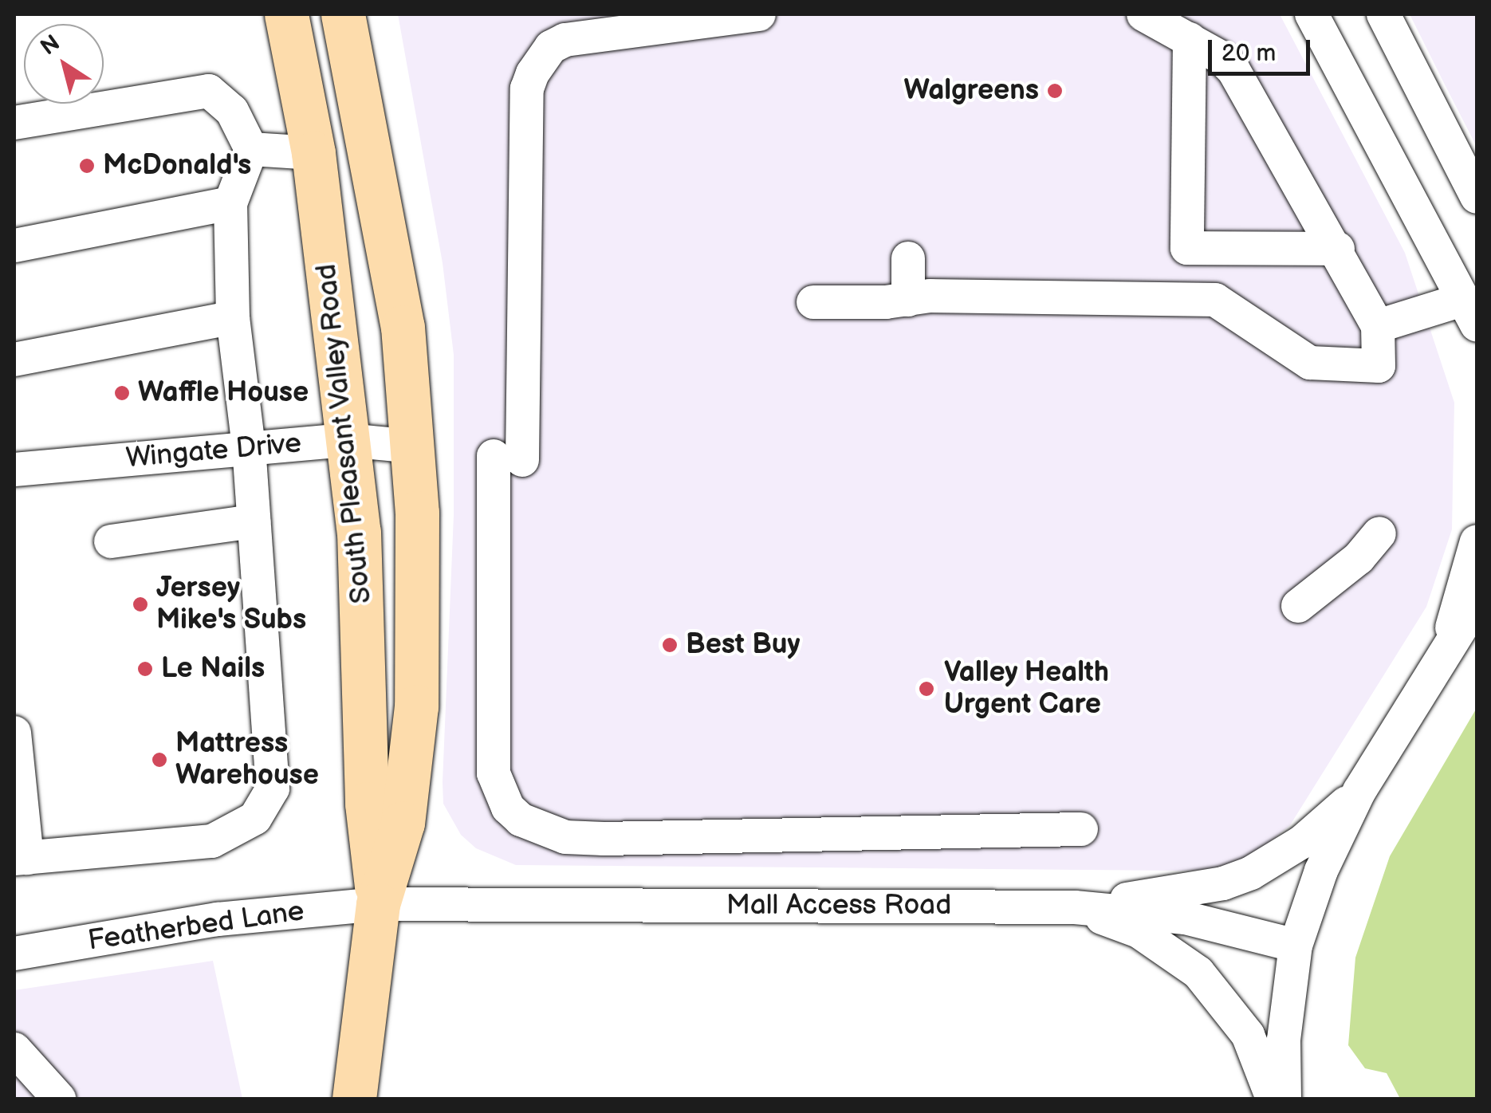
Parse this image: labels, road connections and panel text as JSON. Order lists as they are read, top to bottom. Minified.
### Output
{"streets":{"main road":["South Pleasant Valley Road"],"street":["Wingate Drive","Mall Access Road","Featherbed Lane"]},"crossings":[["South Pleasant Valley Road","Wingate Drive"],["South Pleasant Valley Road","Mall Access Road"],["South Pleasant Valley Road","Featherbed Lane"],["Mall Access Road","Featherbed Lane"]],"places":["Walgreens","McDonald's","Waffle House","Jersey Mike's Subs","Best Buy","Le Nails","Valley Health Urgent Care","Mattress Warehouse"],"scale_bar":"20 m","north":"top left"}
